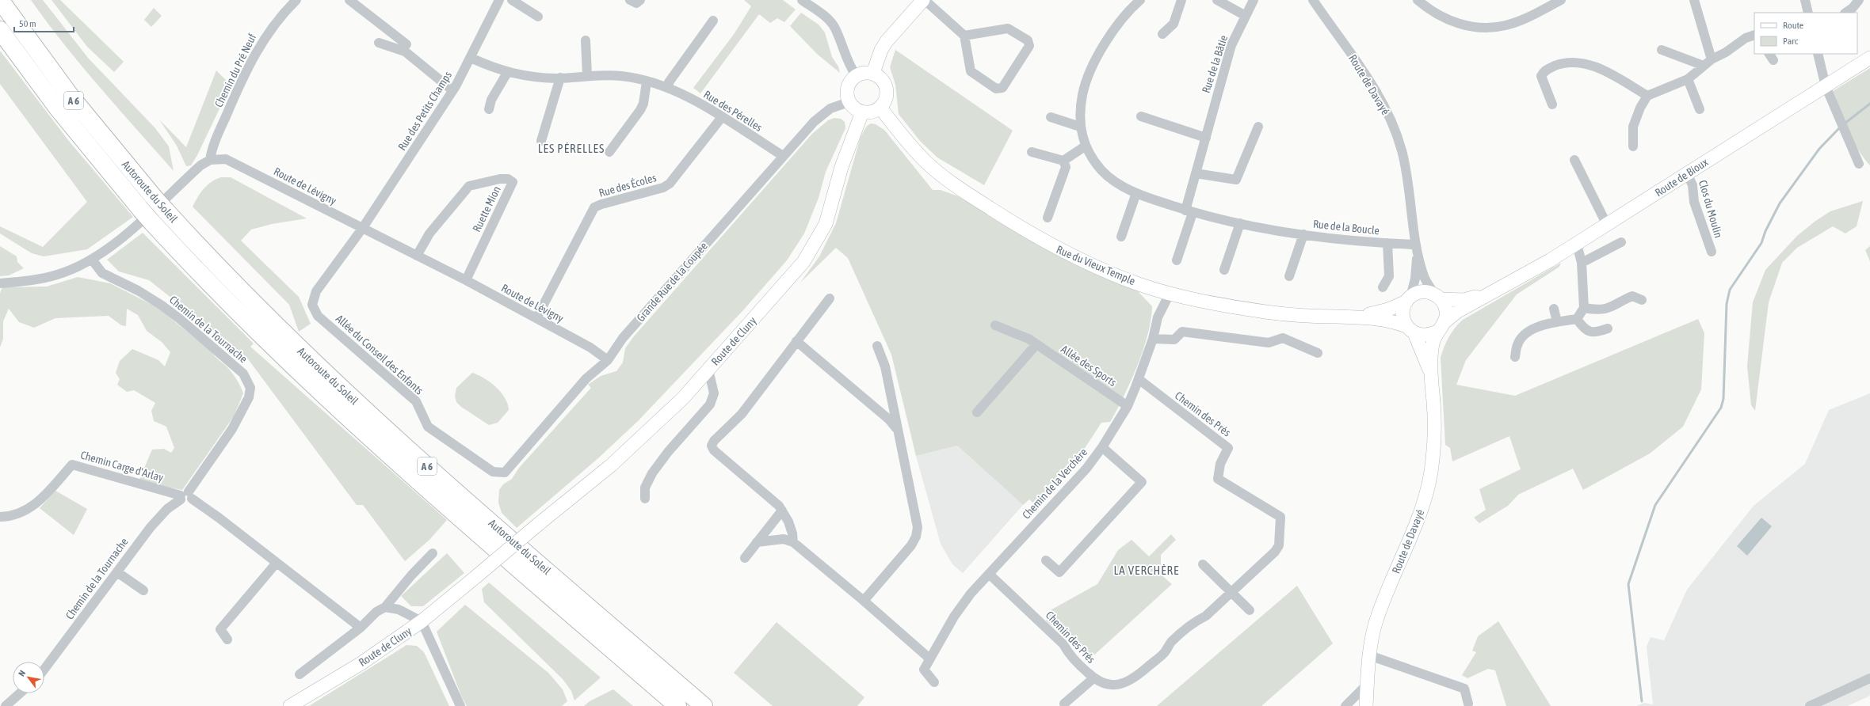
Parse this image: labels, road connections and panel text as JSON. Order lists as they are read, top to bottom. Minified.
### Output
{"streets":{"highway":["A 6","Autoroute du Soleil"],"main road":["Route de Davayé","Route de Bioux","Rue du Vieux Temple","Route de Cluny"],"street":["Rue de la Bâtie","Chemin du Pré Neuf","Rue des Petits Champs","Rue des Pérelles","Rue des Écoles","Route de Lévigny","Ruette Mion","Clos du Moulin","Rue de la Boucle","Grande Rue de la Coupée","Chemin de la Tournache","Allée du Conseil des Enfants","Allée des Sports","Chemin des Prés","Chemin Carge d'Arlay","Chemin de la Verchère"]},"crossings":[["Rue de la Bâtie","Rue de la Boucle"],["Chemin du Pré Neuf","Route de Lévigny"],["Route de Davayé","Route de Bioux"],["Route de Davayé","Rue de la Boucle"],["Route de Davayé","Rue du Vieux Temple"],["Rue des Petits Champs","Rue des Pérelles"],["Rue des Petits Champs","Route de Lévigny"],["Rue des Petits Champs","Allée du Conseil des Enfants"],["Rue des Pérelles","Rue des Écoles"],["Rue des Pérelles","Grande Rue de la Coupée"],["Route de Bioux","Clos du Moulin"],["Route de Bioux","Rue du Vieux Temple"],["Rue des Écoles","Route de Lévigny"],["Route de Lévigny","Ruette Mion"],["Route de Lévigny","Grande Rue de la Coupée"],["Route de Lévigny","Allée du Conseil des Enfants"],["Rue du Vieux Temple","Grande Rue de la Coupée"],["Rue du Vieux Temple","Route de Cluny"],["Rue du Vieux Temple","Chemin de la Verchère"],["Grande Rue de la Coupée","Route de Cluny"],["Grande Rue de la Coupée","Allée du Conseil des Enfants"],["Chemin de la Tournache","Chemin Carge d'Arlay"],["Allée des Sports","Chemin de la Verchère"],["Chemin des Prés","Chemin de la Verchère"]],"districts":["LES PÉRELLES","LA VERCHÈRE"],"legend":["Route","Parc"],"scale_bar":"50 m","north":"top left"}
